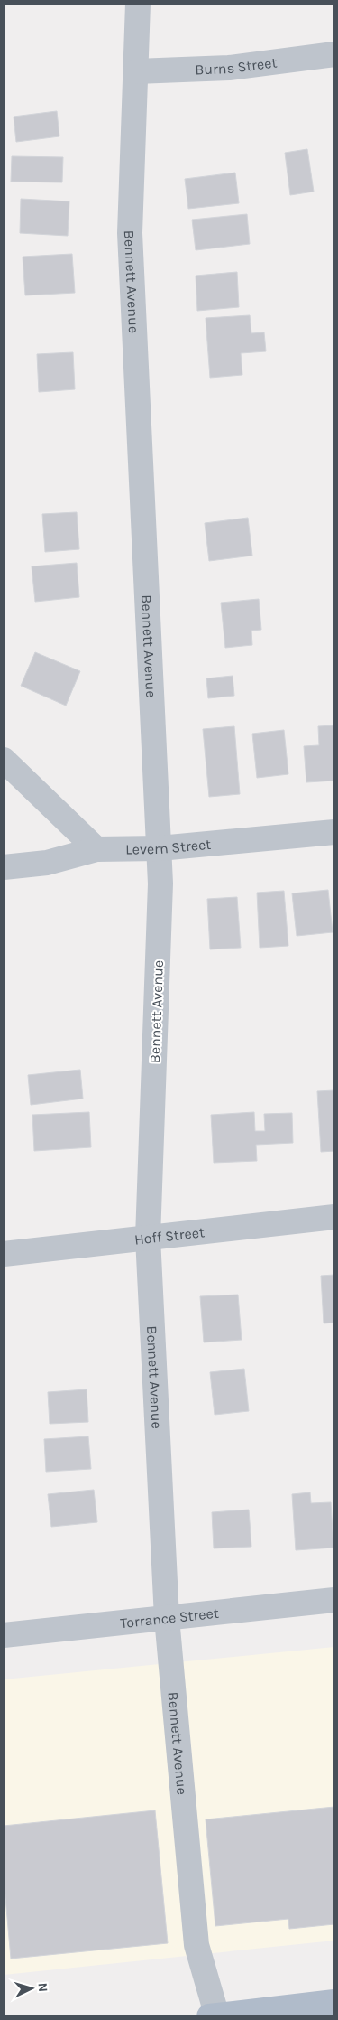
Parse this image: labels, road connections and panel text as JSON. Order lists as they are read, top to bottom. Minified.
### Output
{"streets":{"street":["Burns Street","Bennett Avenue","Levern Street","Hoff Street","Torrance Street"]},"crossings":[["Burns Street","Bennett Avenue"],["Bennett Avenue","Levern Street"],["Bennett Avenue","Hoff Street"],["Bennett Avenue","Torrance Street"]],"north":"right"}
